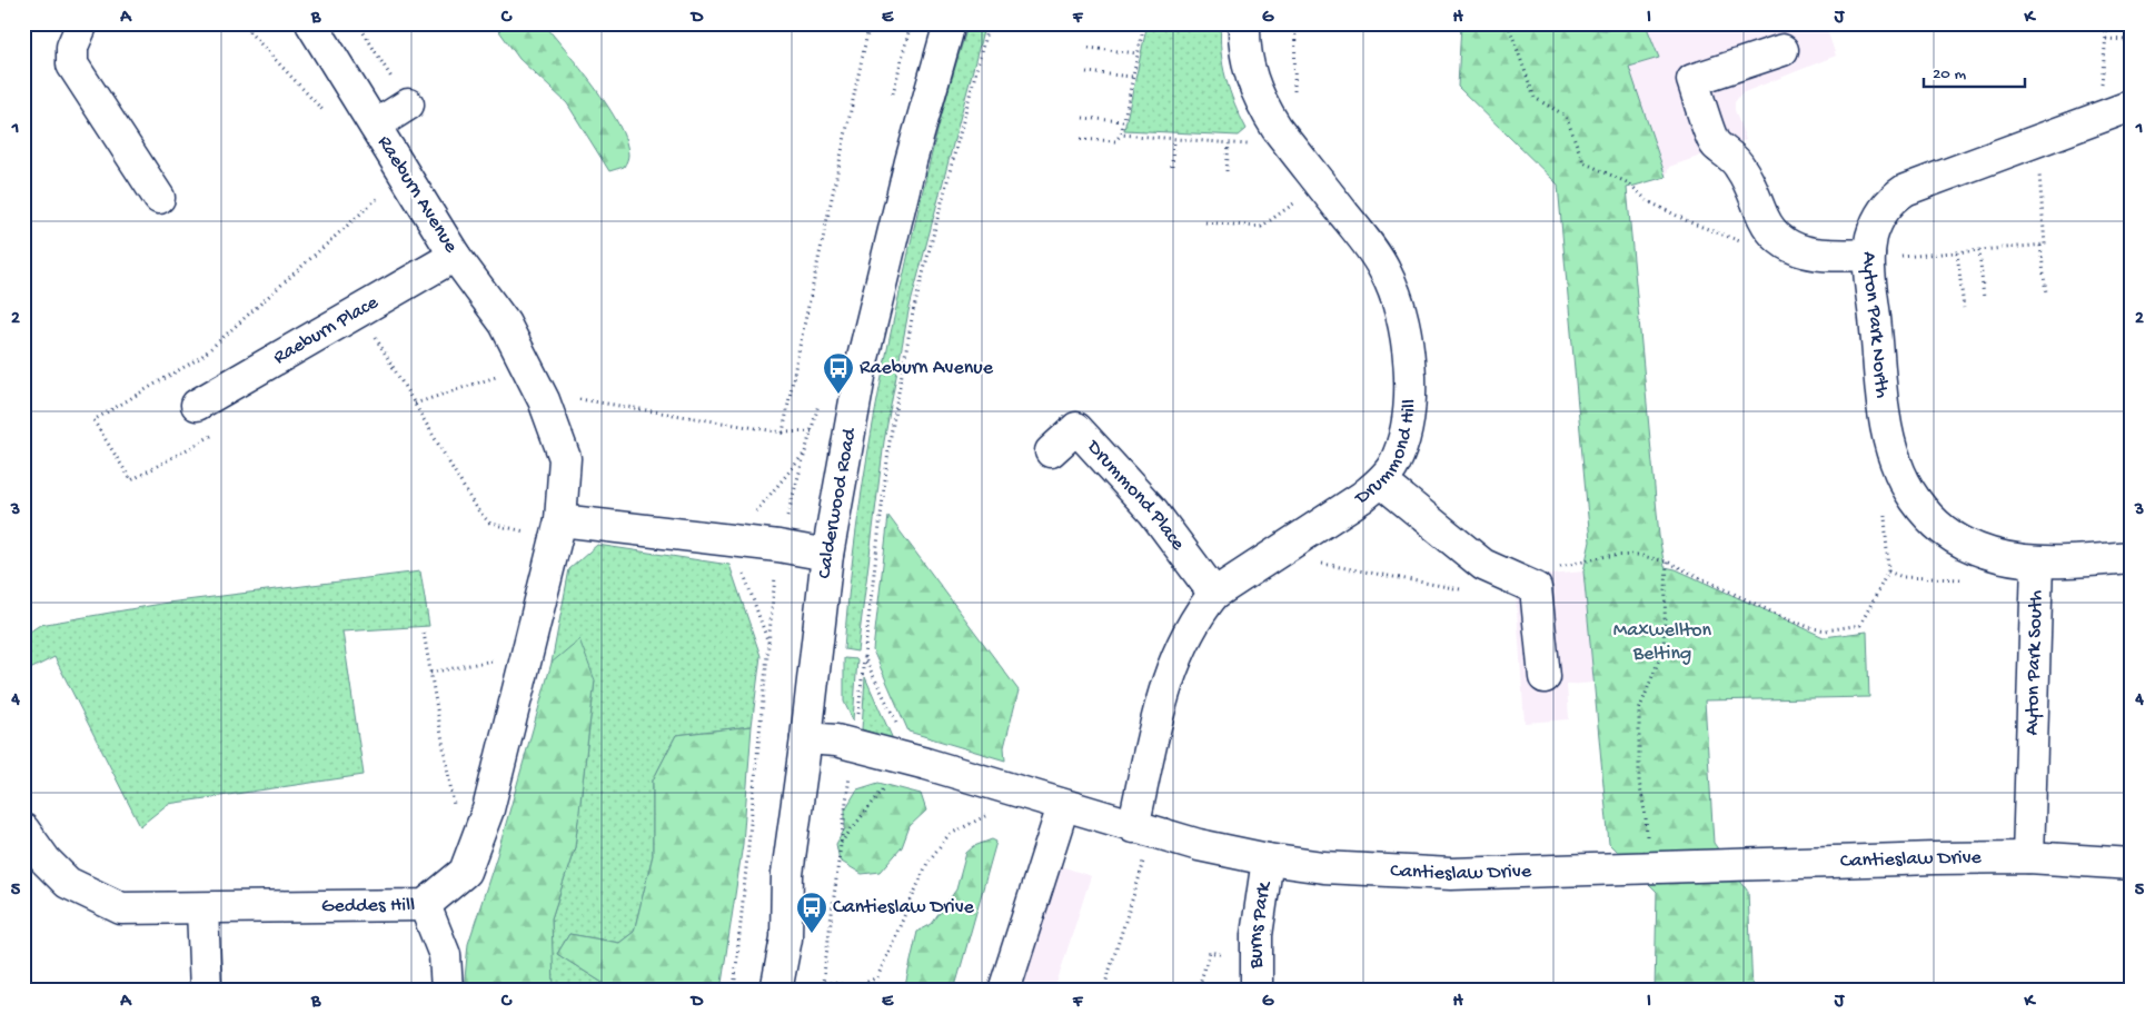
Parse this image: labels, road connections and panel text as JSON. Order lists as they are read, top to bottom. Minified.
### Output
{"streets":{"street":["Raeburn Avenue","Ayton Park North","Raeburn Place","Drummond Hill","Drummond Place","Calderwood Road","Ayton Park South","Cantieslaw Drive","Geddes Hill","Burns Park"]},"crossings":[["Raeburn Avenue","Raeburn Place"],["Raeburn Avenue","Geddes Hill"],["Ayton Park North","Ayton Park South"],["Drummond Hill","Drummond Place"],["Drummond Hill","Cantieslaw Drive"],["Calderwood Road","Cantieslaw Drive"],["Ayton Park South","Cantieslaw Drive"],["Cantieslaw Drive","Burns Park"]],"parks":["Maxwellton Belting"],"places":{"bus stop":["Raeburn Avenue","Cantieslaw Drive"]},"scale_bar":"20 m","grid":{"columns":["A","B","C","D","E","F","G","H","I","J","K"],"rows":["1","2","3","4","5"]}}
